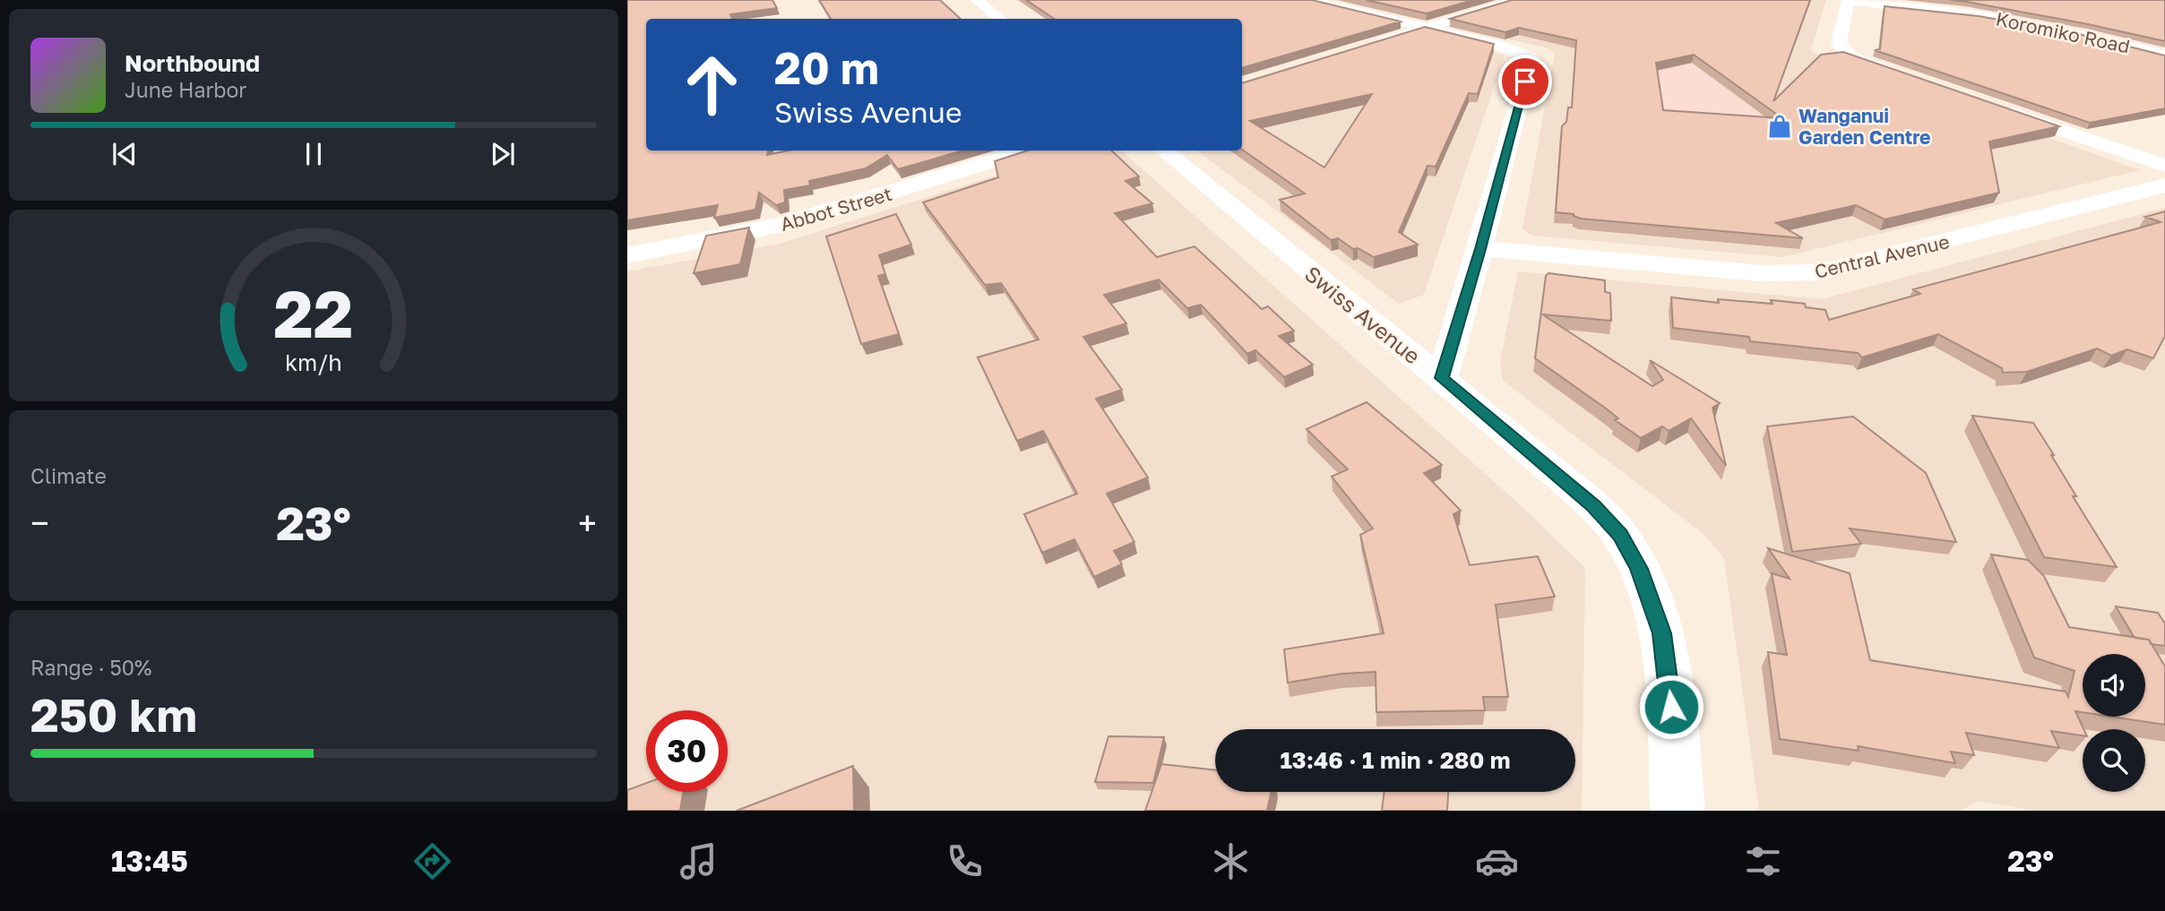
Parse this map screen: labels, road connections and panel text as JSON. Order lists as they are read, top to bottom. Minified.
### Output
{"streets":{"street":["Koromiko Road","Abbot Street","Central Avenue","Swiss Avenue"]},"places":{"shop":["Wanganui Garden Centre"]},"page":{"turn":["20 m","Swiss Avenue"],"song":["Northbound","June Harbor"],"tile":["Climate",["Range · 50%","250 km"]],"heat":["−","23°","+"],"limit":"30","trip":"13:46 · 1 min · 280 m","tabs":["13:45","23°"],"gauge":["22","km/h"]}}
